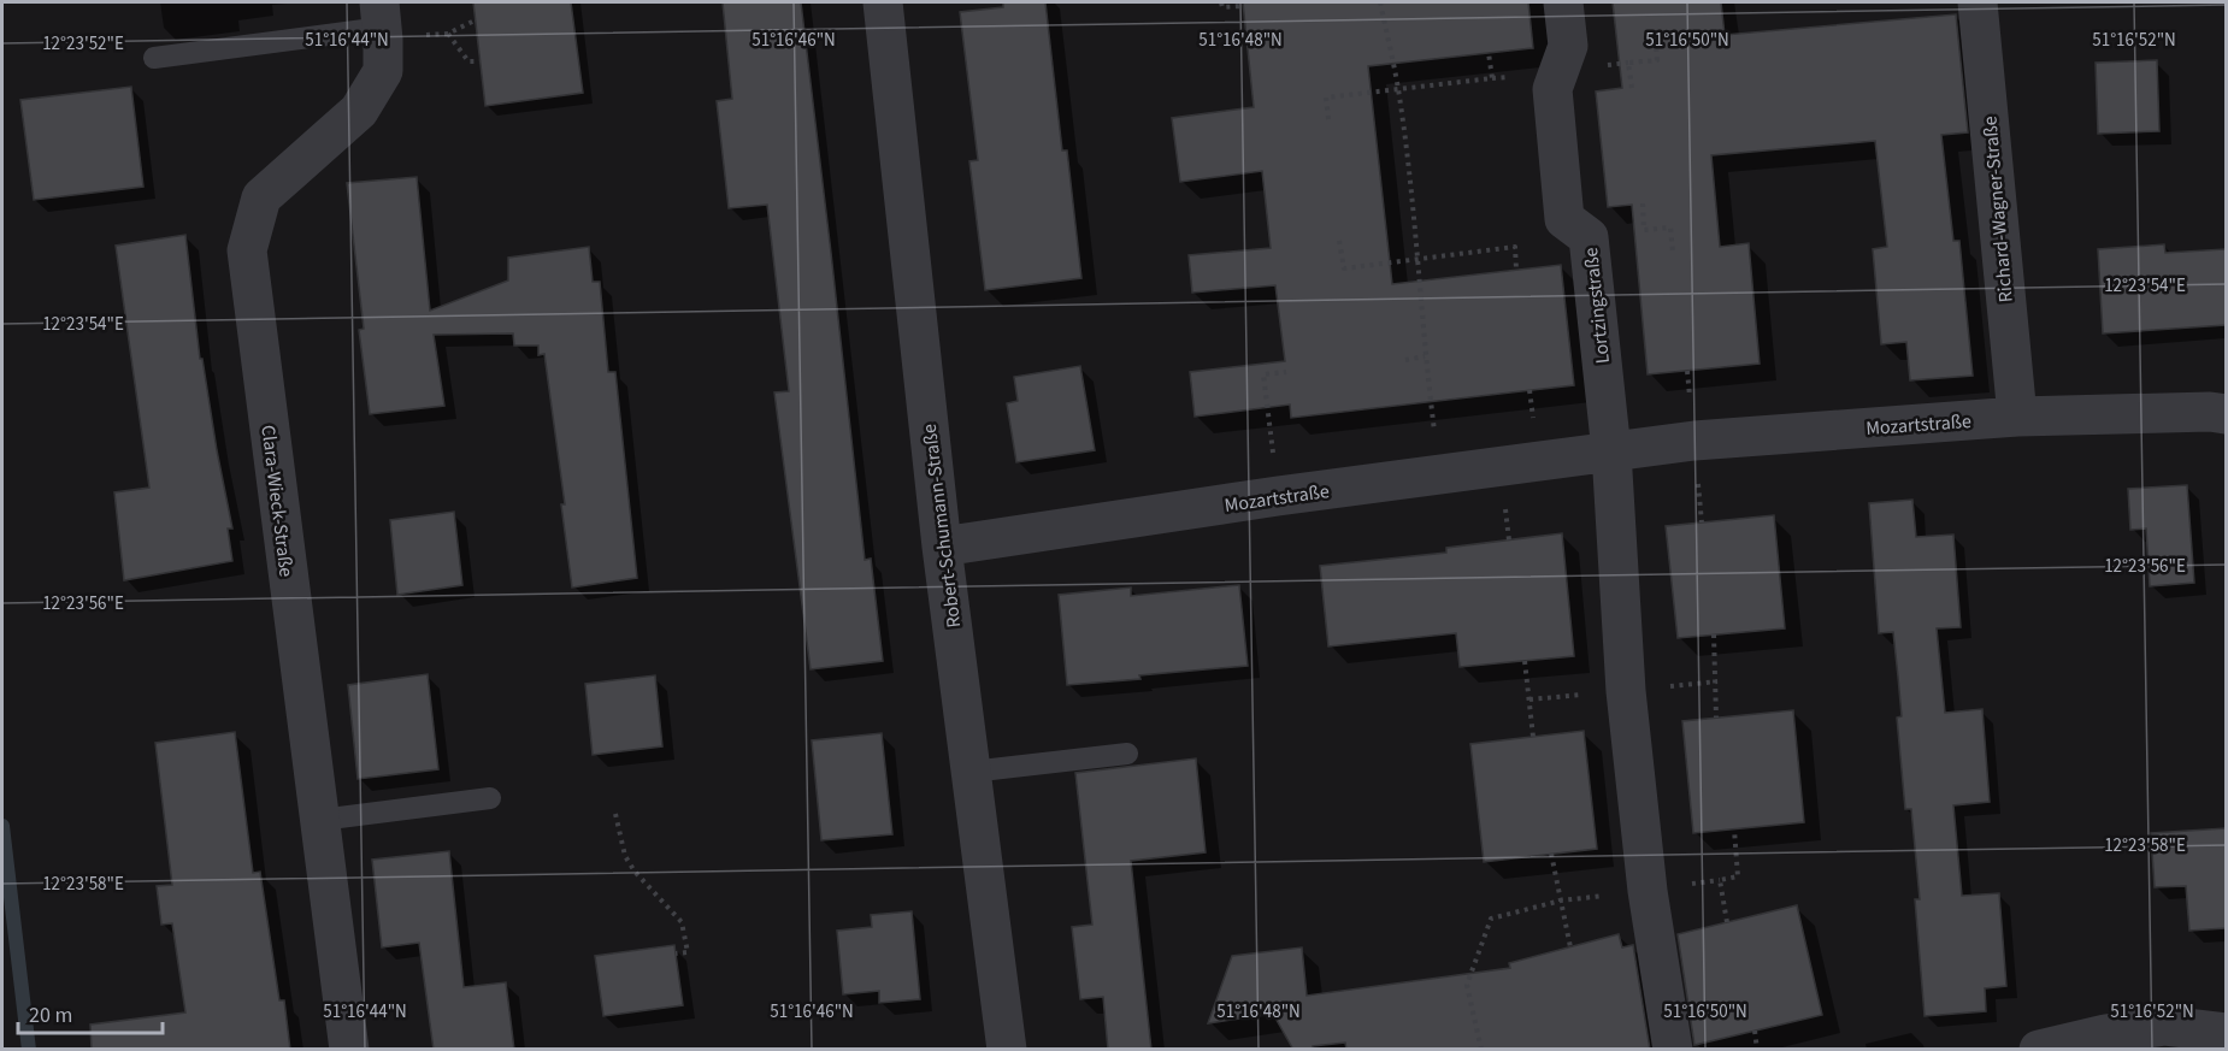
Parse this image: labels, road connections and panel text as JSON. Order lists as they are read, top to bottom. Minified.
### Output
{"streets":{"street":["Richard-Wagner-Straße","Lortzingstraße","Mozartstraße","Clara-Wieck-Straße","Robert-Schumann-Straße"]},"crossings":[["Richard-Wagner-Straße","Mozartstraße"],["Lortzingstraße","Mozartstraße"],["Mozartstraße","Robert-Schumann-Straße"]],"scale_bar":"20 m","coordinates":["51°16'44\"N","51°16'46\"N","51°16'48\"N","51°16'50\"N","51°16'52\"N","12°23'52\"E","12°23'54\"E","12°23'56\"E","12°23'58\"E"]}
